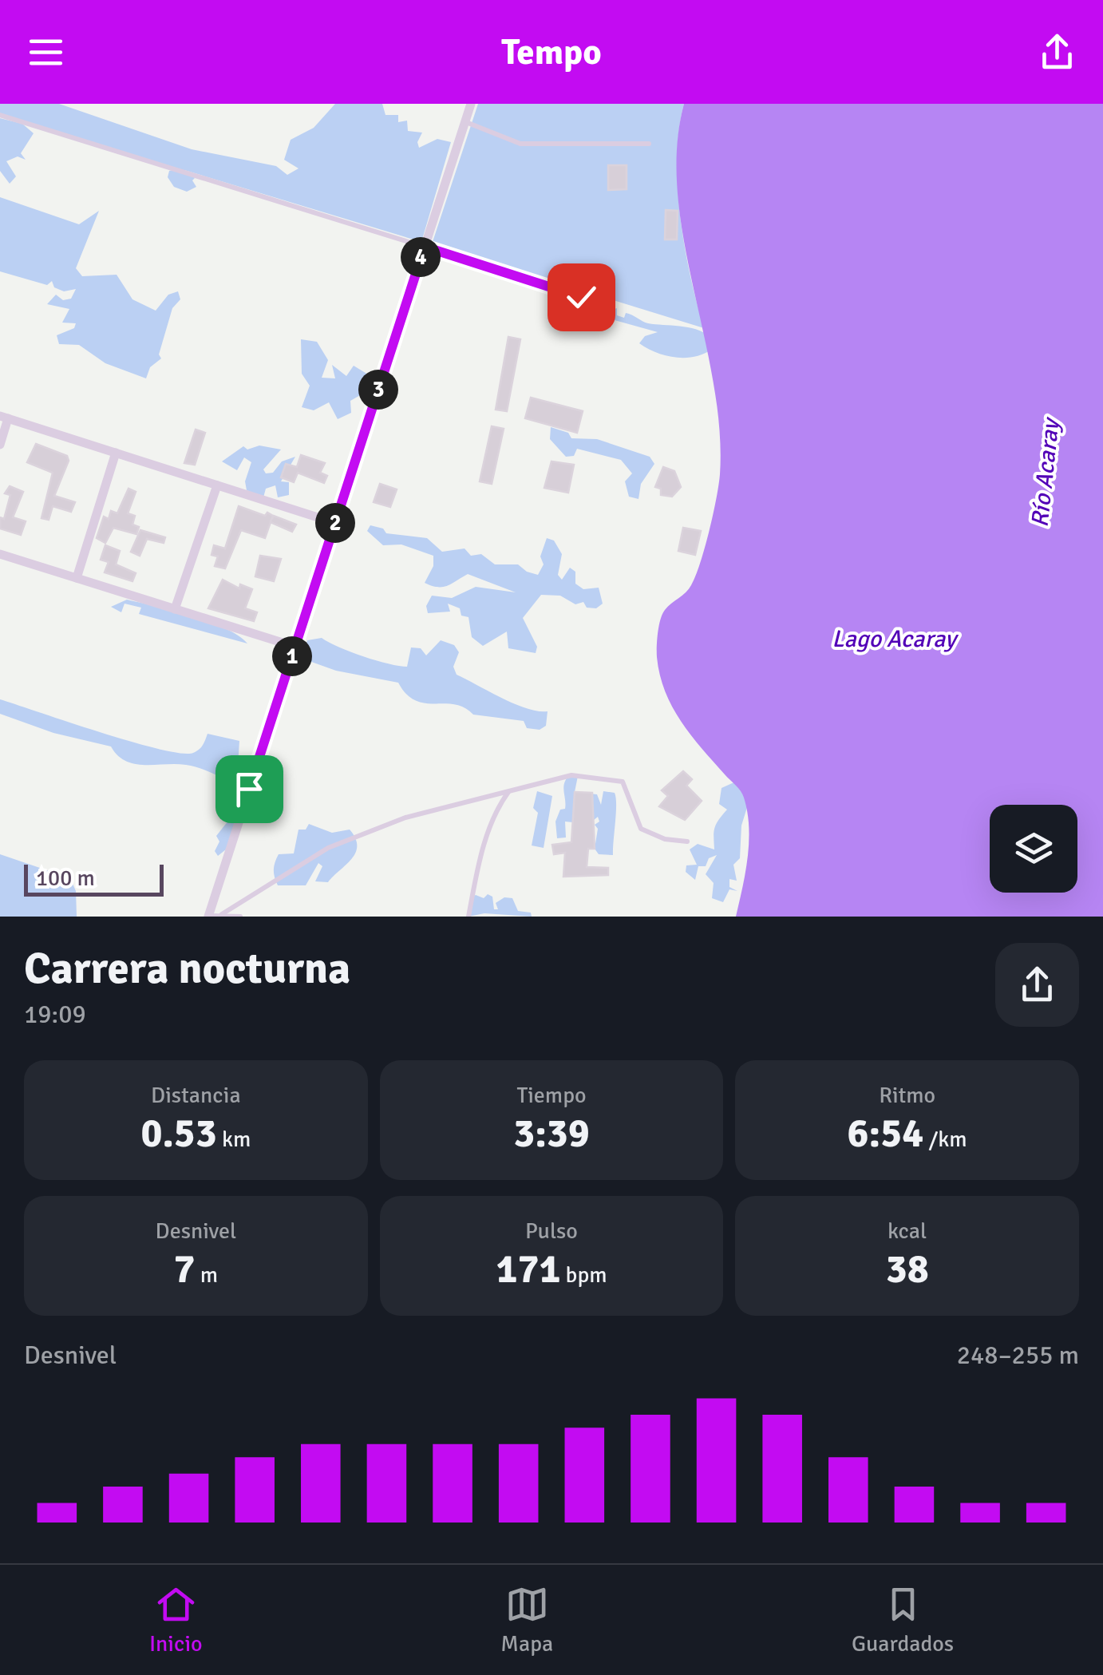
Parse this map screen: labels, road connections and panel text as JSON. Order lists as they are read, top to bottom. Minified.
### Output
{"water":["Río Acaray","Lago Acaray"],"scale_bar":"100 m","page":{"header":"Tempo","pins":["4","3","2","1"],"scale":"100 m","heading":["Carrera nocturna","19:09"],"stats":[["Distancia","0.53 km"],["Tiempo","3:39"],["Ritmo","6:54 /km"],["Desnivel","7 m"],["Pulso","171 bpm"],["kcal","38"]],"chart":["Desnivel","248–255 m"],"tabs":["Inicio","Mapa","Guardados"]}}
